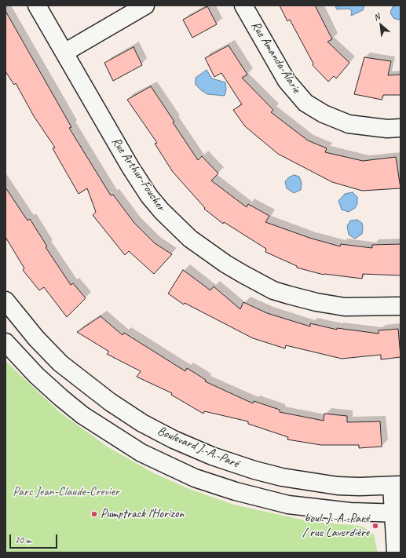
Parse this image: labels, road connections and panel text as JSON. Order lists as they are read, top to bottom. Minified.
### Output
{"streets":{"street":["Rue Amanda-Alarie","Rue Arthur-Foucher","Boulevard J.-A.-Paré"]},"parks":["Parc Jean-Claude-Crevier"],"places":["Pumptrack l'Horizon","boul. J.-A.-Paré / rue Laverdière"],"scale_bar":"20 m","north":"top left"}
